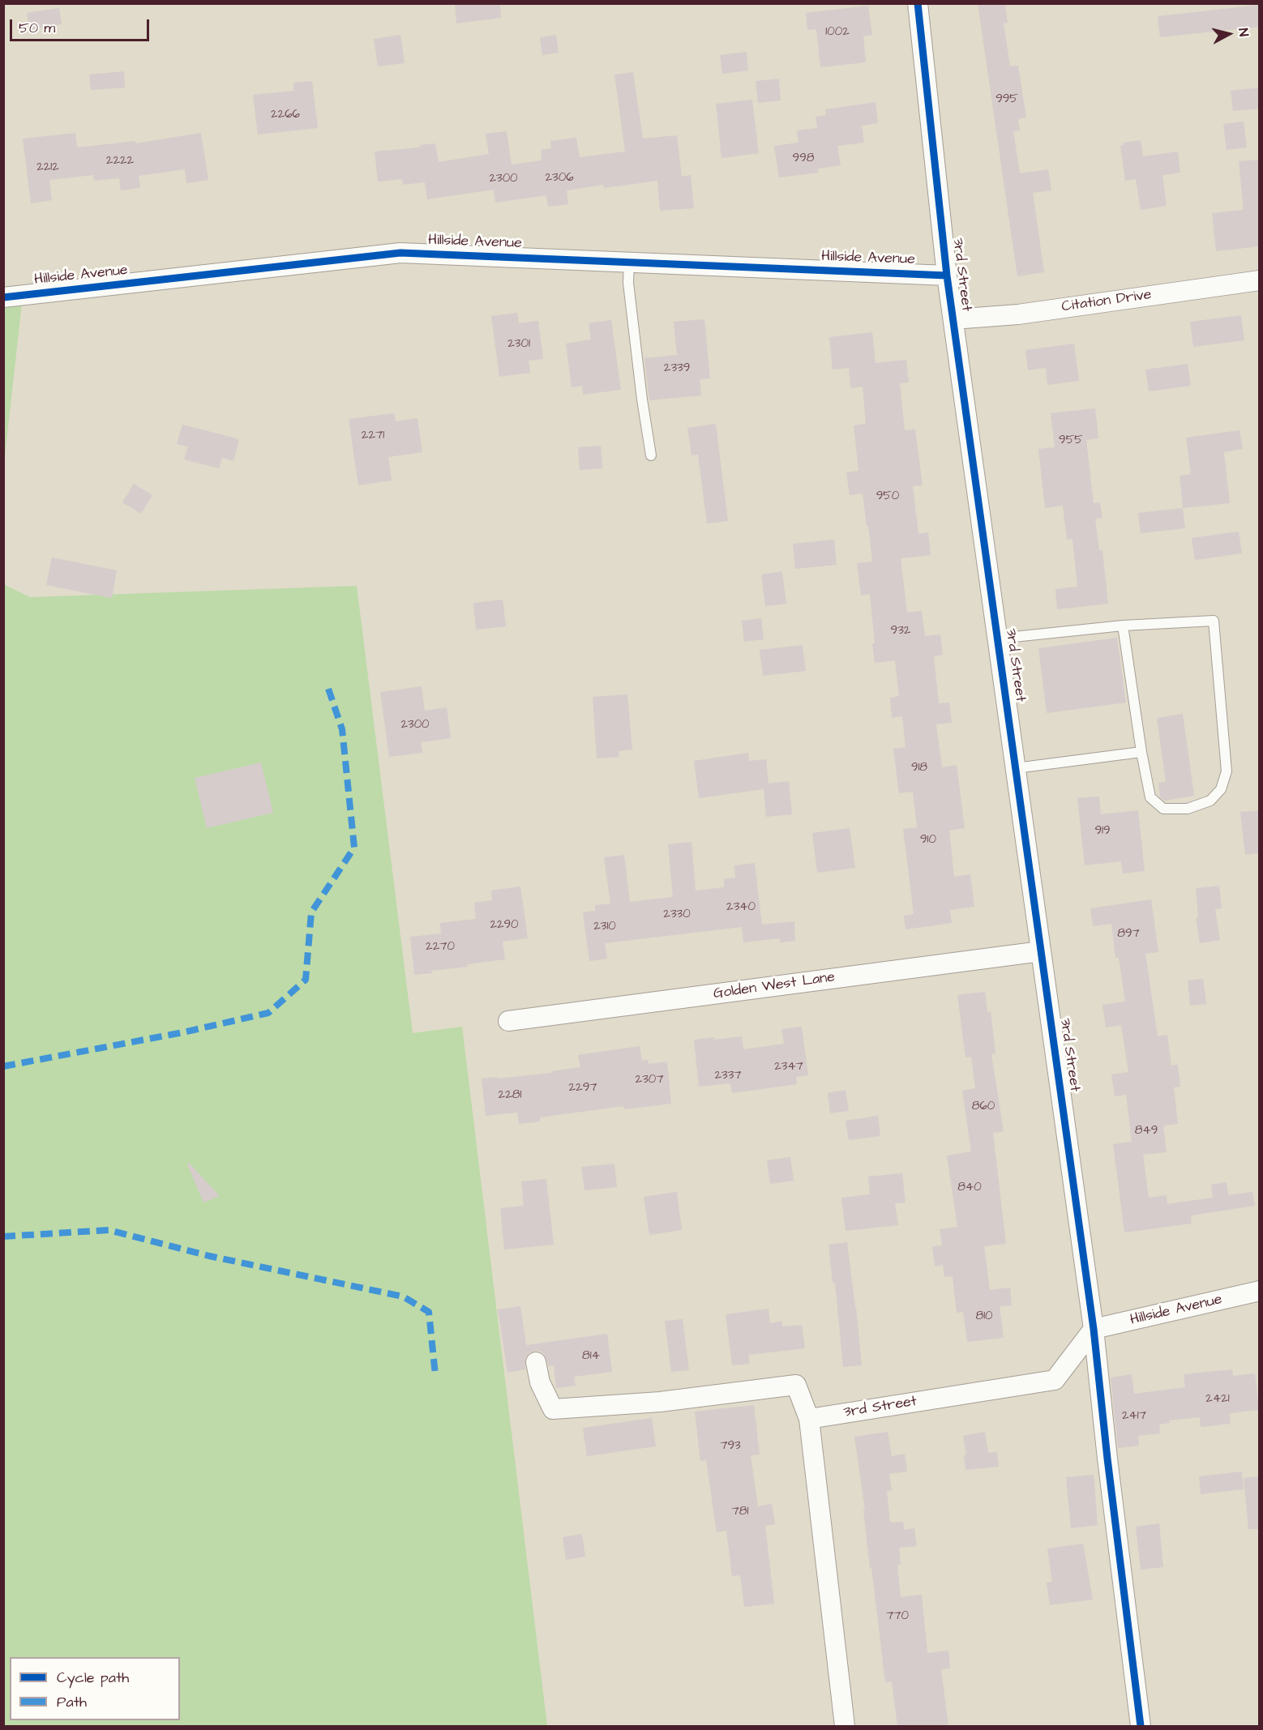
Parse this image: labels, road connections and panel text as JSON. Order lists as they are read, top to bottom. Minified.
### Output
{"streets":{"street":["Hillside Avenue","3rd Street","Citation Drive","Golden West Lane"]},"crossings":[["Hillside Avenue","3rd Street"],["3rd Street","Citation Drive"],["3rd Street","Golden West Lane"]],"house_numbers":["1002","995","2266","998","2222","2212","2306","2300","2301","2339","2271","955","950","932","2300","918","919","910","2340","2330","2290","2310","897","2270","2347","2337","2307","2297","2281","860","849","840","810","814","2421","2417","793","781","770"],"legend":["Cycle path","Path"],"scale_bar":"50 m","north":"right"}
